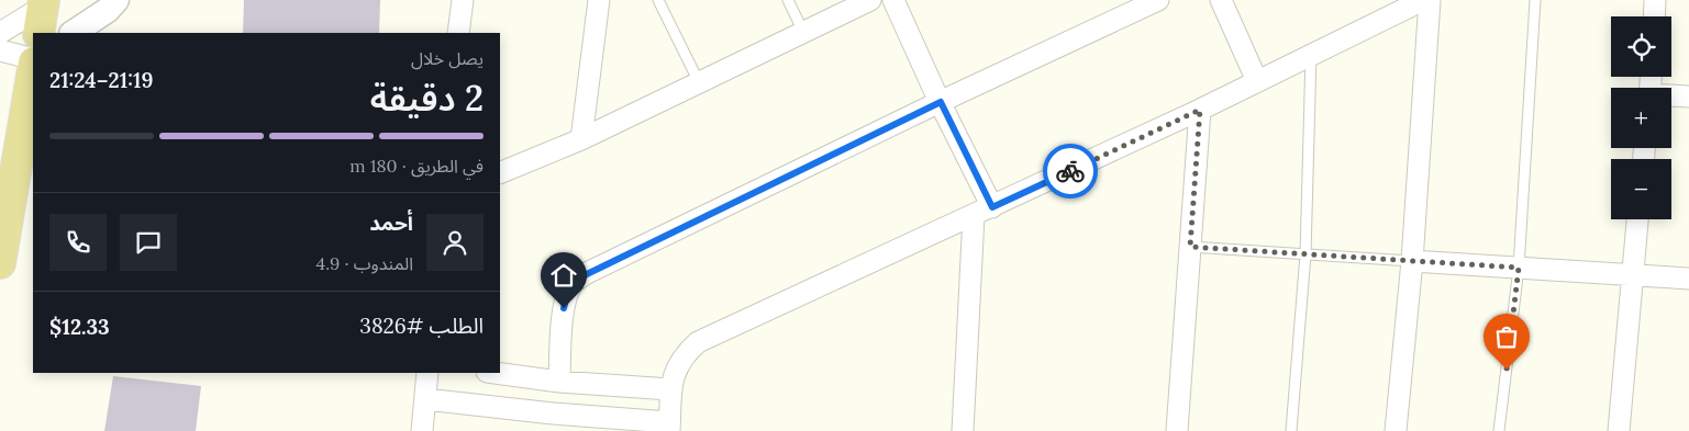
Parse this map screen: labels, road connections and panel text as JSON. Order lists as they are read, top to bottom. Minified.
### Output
{"page":{"map_buttons":["+","−"],"heading":["2 دقيقة","يصل خلال","21:19–21:24"],"panel":["أحمد","المندوب · 4.9","الطلب #3826","$12.33"],"bar":"في الطريق · 180 m"}}
